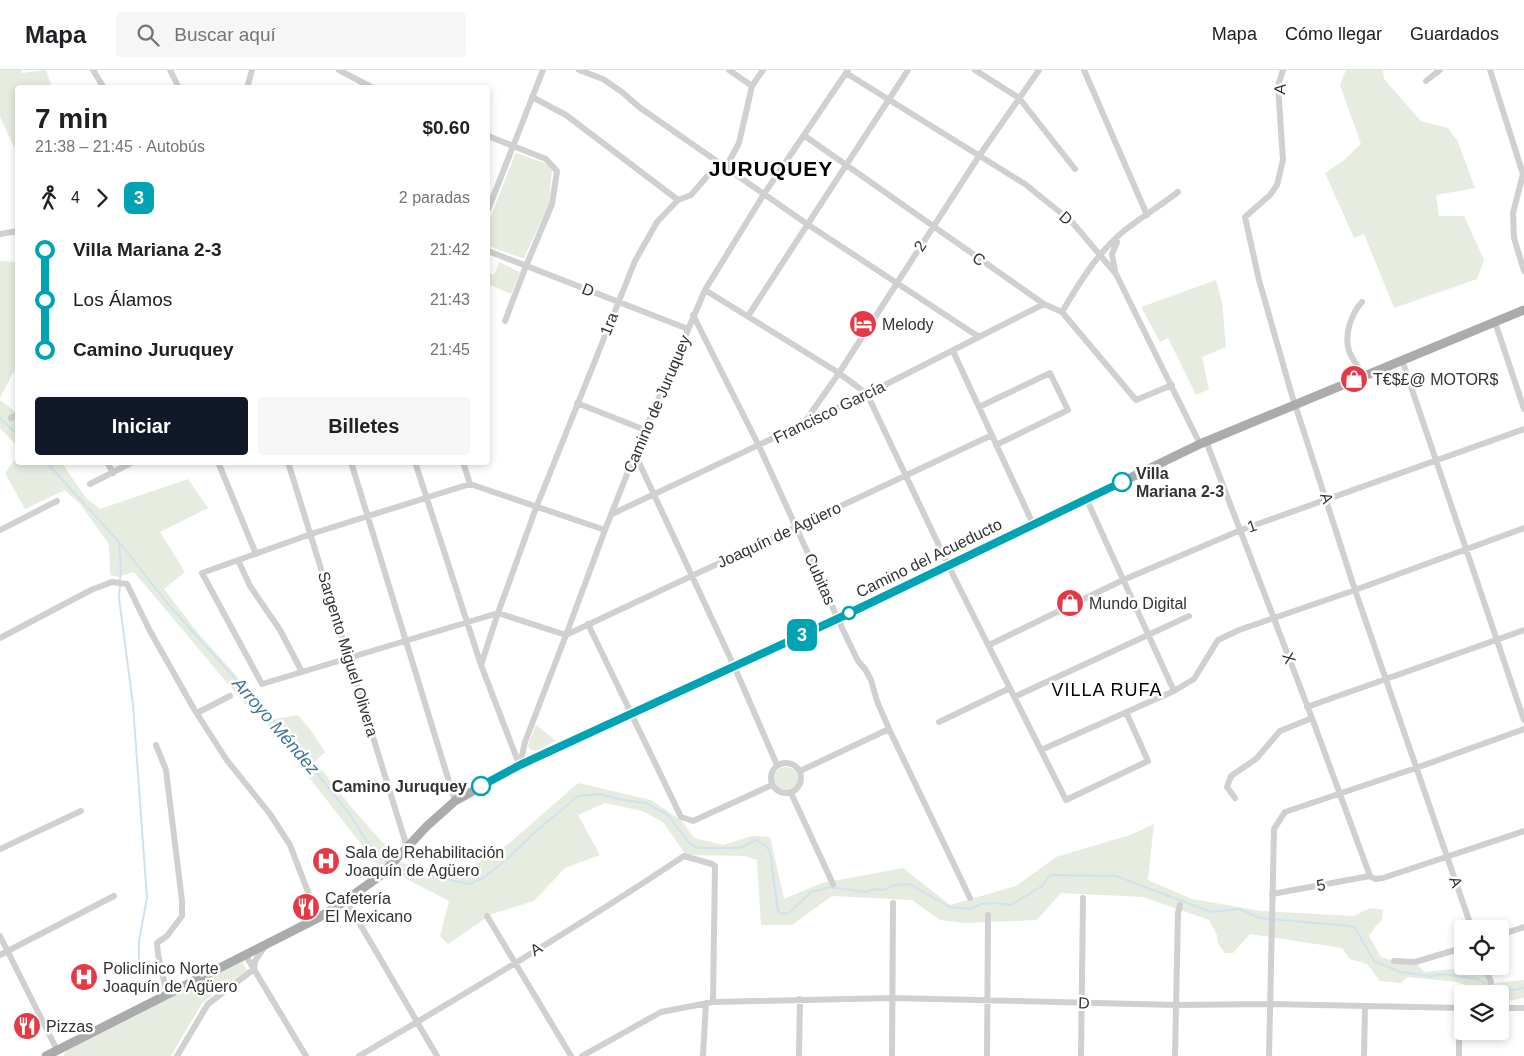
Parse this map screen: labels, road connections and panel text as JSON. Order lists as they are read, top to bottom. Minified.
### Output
{"streets":{"main road":["Camino del Acueducto"],"street":["A","D","2","C","1ra","Camino de Juruquey","Francisco García","1","Joaquín de Agüero","Cubitas","Sargento Miguel Olivera","X","5"]},"crossings":[["A","D"],["A","1"],["A","Camino del Acueducto"],["A","5"],["D","2"],["D","C"],["D","1ra"],["D","Camino de Juruquey"],["D","Camino del Acueducto"],["D","X"],["2","C"],["2","Francisco García"],["C","Camino de Juruquey"],["C","Francisco García"],["Camino de Juruquey","Francisco García"],["Camino de Juruquey","Joaquín de Agüero"],["Camino de Juruquey","Camino del Acueducto"],["Camino de Juruquey","Cubitas"],["Francisco García","Cubitas"],["1","X"],["Joaquín de Agüero","Cubitas"],["Camino del Acueducto","Cubitas"],["Camino del Acueducto","Sargento Miguel Olivera"],["Camino del Acueducto","X"],["X","5"]],"districts":["JURUQUEY","VILLA RUFA"],"water":["Arroyo Méndez"],"places":{"hotel":["Melody"],"shop":["T€$£@ MOTOR$","Mundo Digital"],"other":["Villa Mariana 2-3","Camino Juruquey"],"hospital":["Sala de Rehabilitación Joaquín de Agüero","Policlínico Norte Joaquín de Agüero"],"restaurant":["Cafetería El Mexicano","Pizzas"]},"lines":["bus line 3"],"page":{"header":"Mapa","search":"Buscar aquí","nav":["Mapa","Cómo llegar","Guardados"],"on_map":"3","heading":["7 min","21:38 – 21:45 · Autobús","$0.60"],"legs":["4","3","2 paradas"],"list":[{"name":"Villa Mariana 2-3","value":"21:42"},{"name":"Los Álamos","value":"21:43"},{"name":"Camino Juruquey","value":"21:45"}],"buttons":["Iniciar","Billetes"]}}
